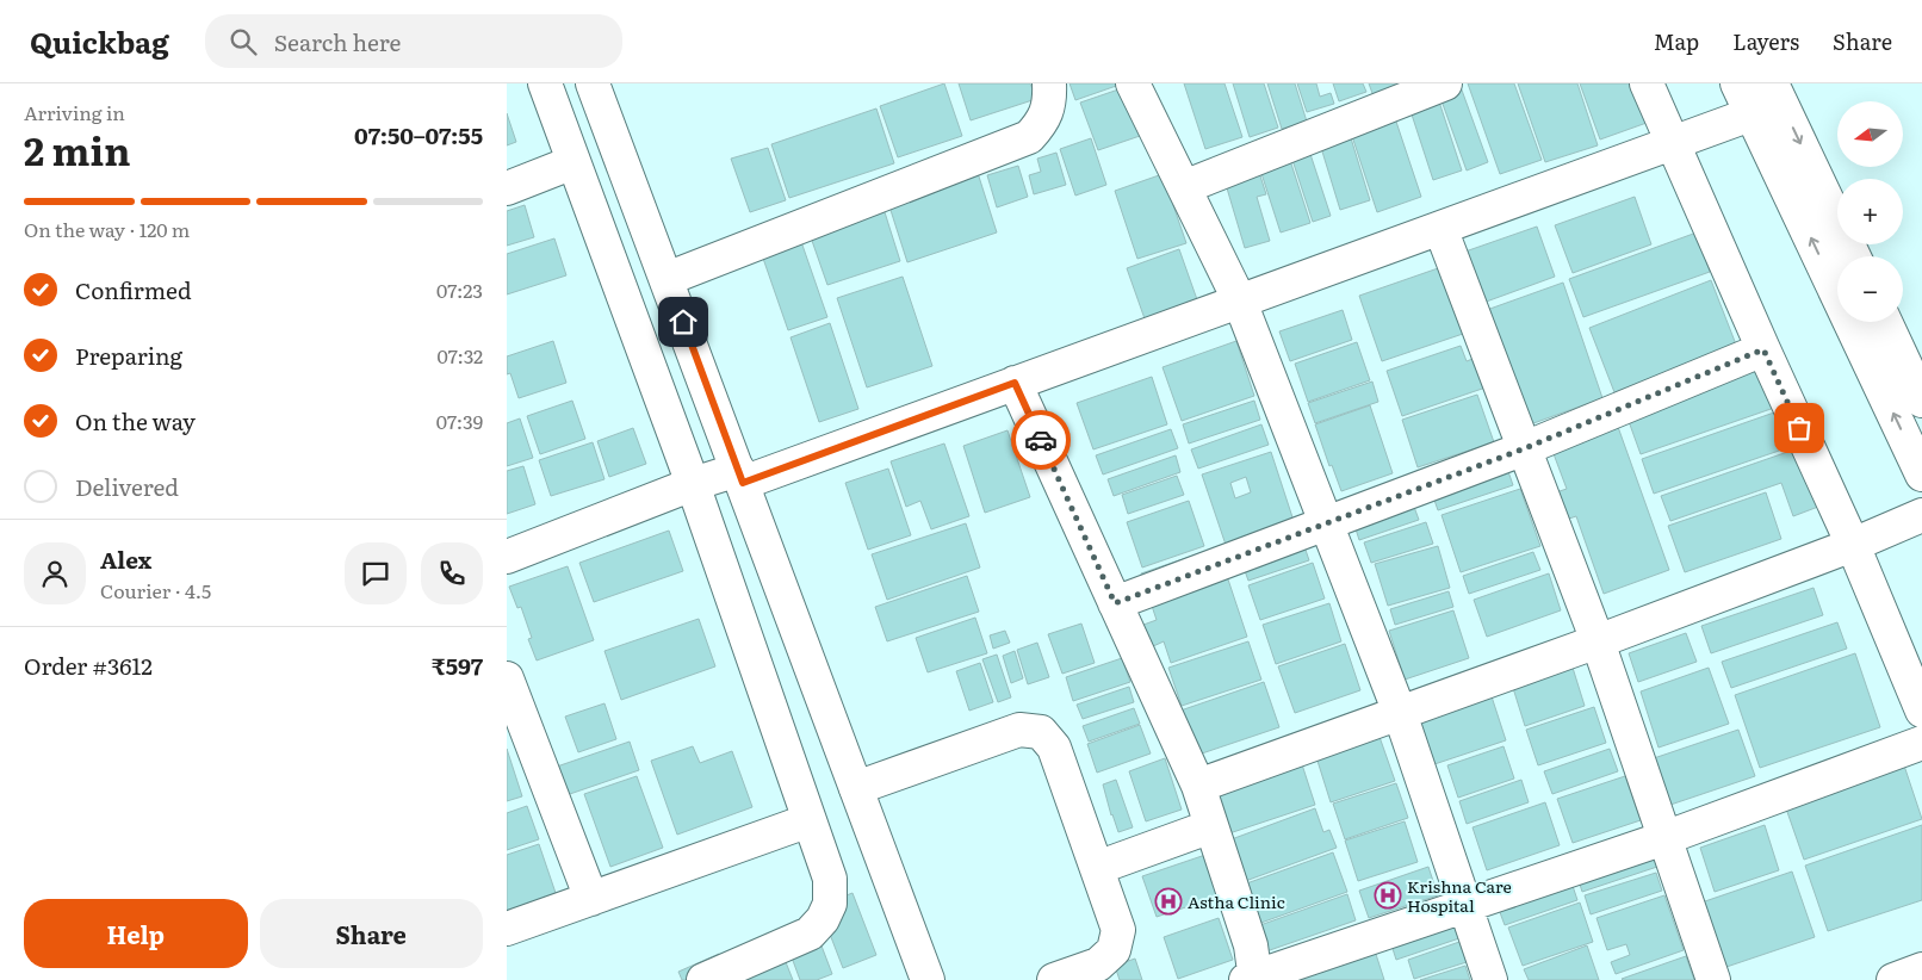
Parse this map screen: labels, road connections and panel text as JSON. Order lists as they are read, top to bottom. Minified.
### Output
{"places":{"hospital":["Krishna Care Hospital","Astha Clinic"]},"north":"left","page":{"header":"Quickbag","search":"Search here","nav":["Map","Layers","Share"],"heading":["2 min","Arriving in","07:50–07:55"],"panel":["Alex","Courier · 4.5","Order #3612","₹597"],"map_buttons":["+","−"],"bar":"On the way · 120 m","list":[["Confirmed","07:23"],["Preparing","07:32"],["On the way","07:39"],"Delivered"],"buttons":["Help","Share"]}}
